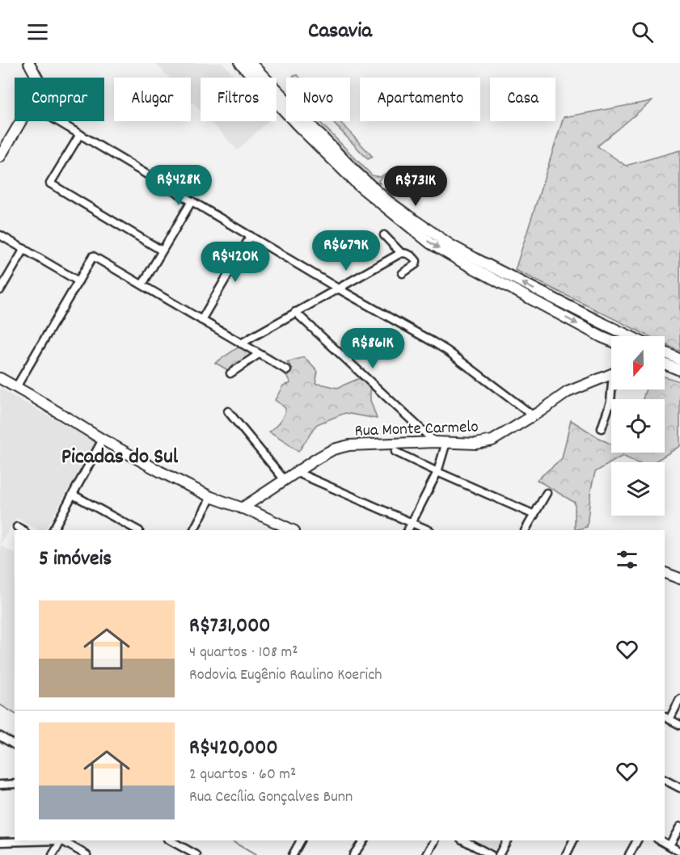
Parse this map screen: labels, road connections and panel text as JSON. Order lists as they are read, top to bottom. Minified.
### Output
{"streets":{"main road":["Rua Monte Carmelo"]},"districts":["Picadas do Sul"],"north":"bottom","page":{"header":"Casavia","chip":["Comprar","Alugar","Filtros","Novo","Apartamento","Casa"],"price":["R$428K","R$731K","R$679K","R$420K","R$861K"],"heading":"5 imóveis","list":[{"name":"R$731,000","note":"4 quartos · 108 m² · Rodovia Eugênio Raulino Koerich"},{"name":"R$420,000","note":"2 quartos · 60 m² · Rua Cecília Gonçalves Bunn"}]}}
